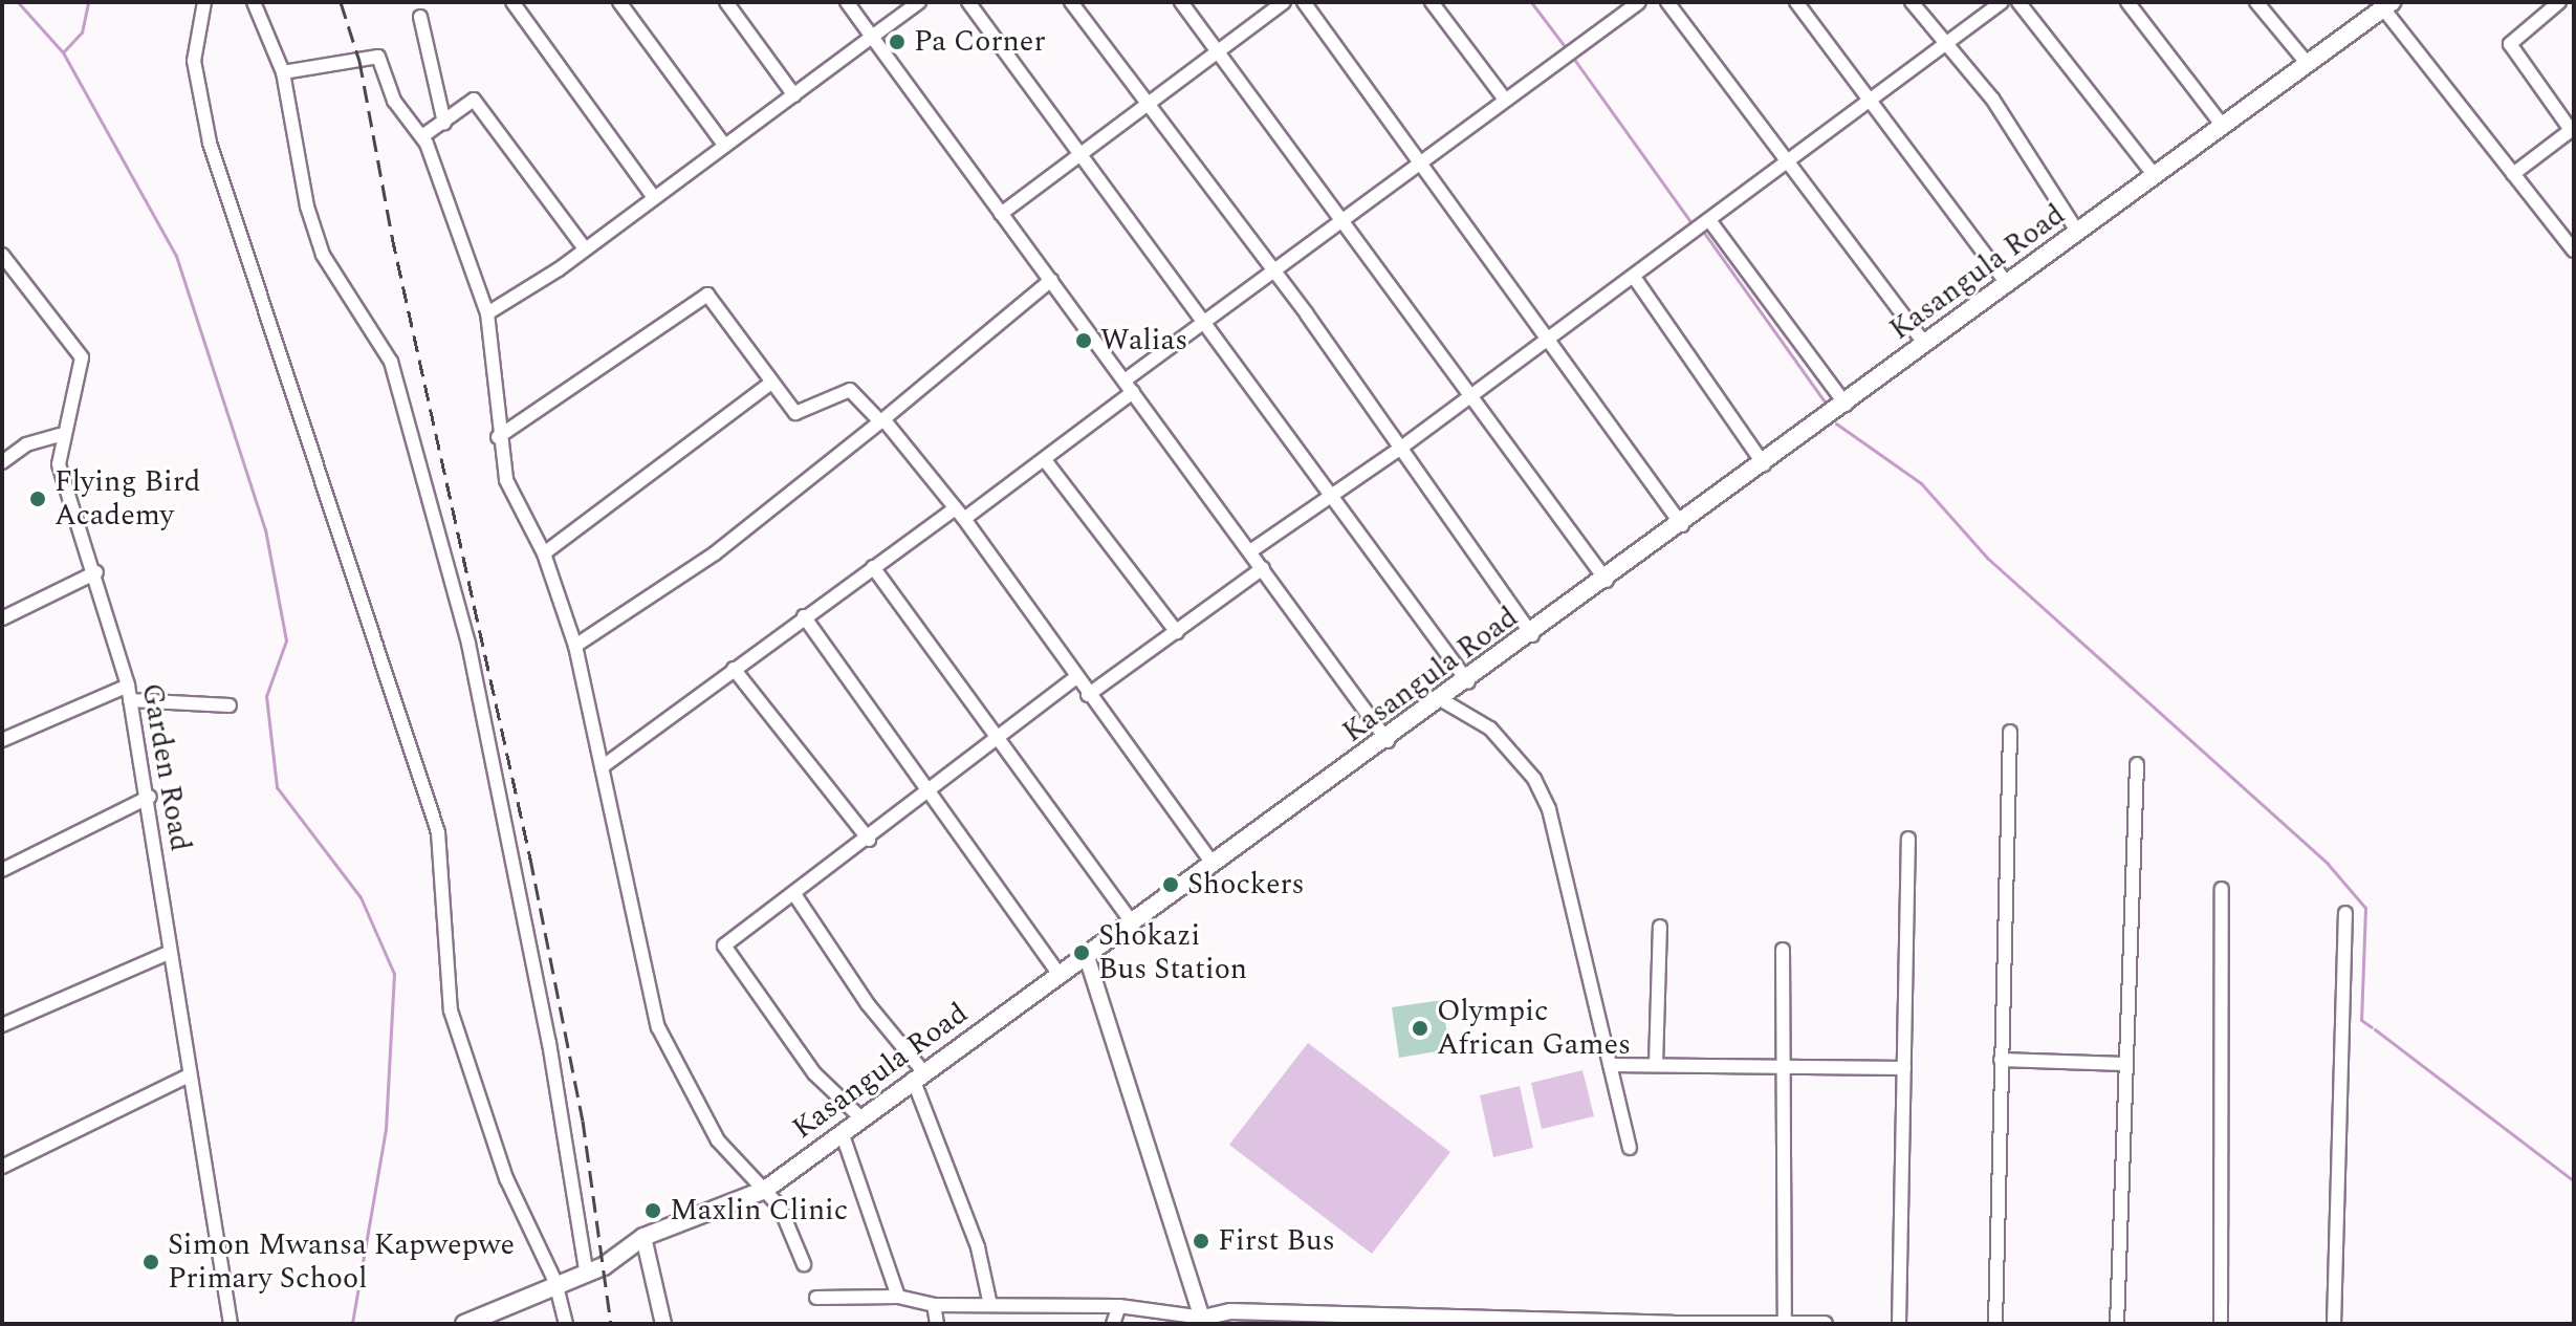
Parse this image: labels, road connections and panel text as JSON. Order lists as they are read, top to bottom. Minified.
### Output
{"streets":{"main road":["Kasangula Road"],"street":["Garden Road"]},"places":["Pa Corner","Walias","Flying Bird Academy","Shockers","Shokazi Bus Station","Olympic African Games","Maxlin Clinic","First Bus","Simon Mwansa Kapwepwe Primary School"]}
